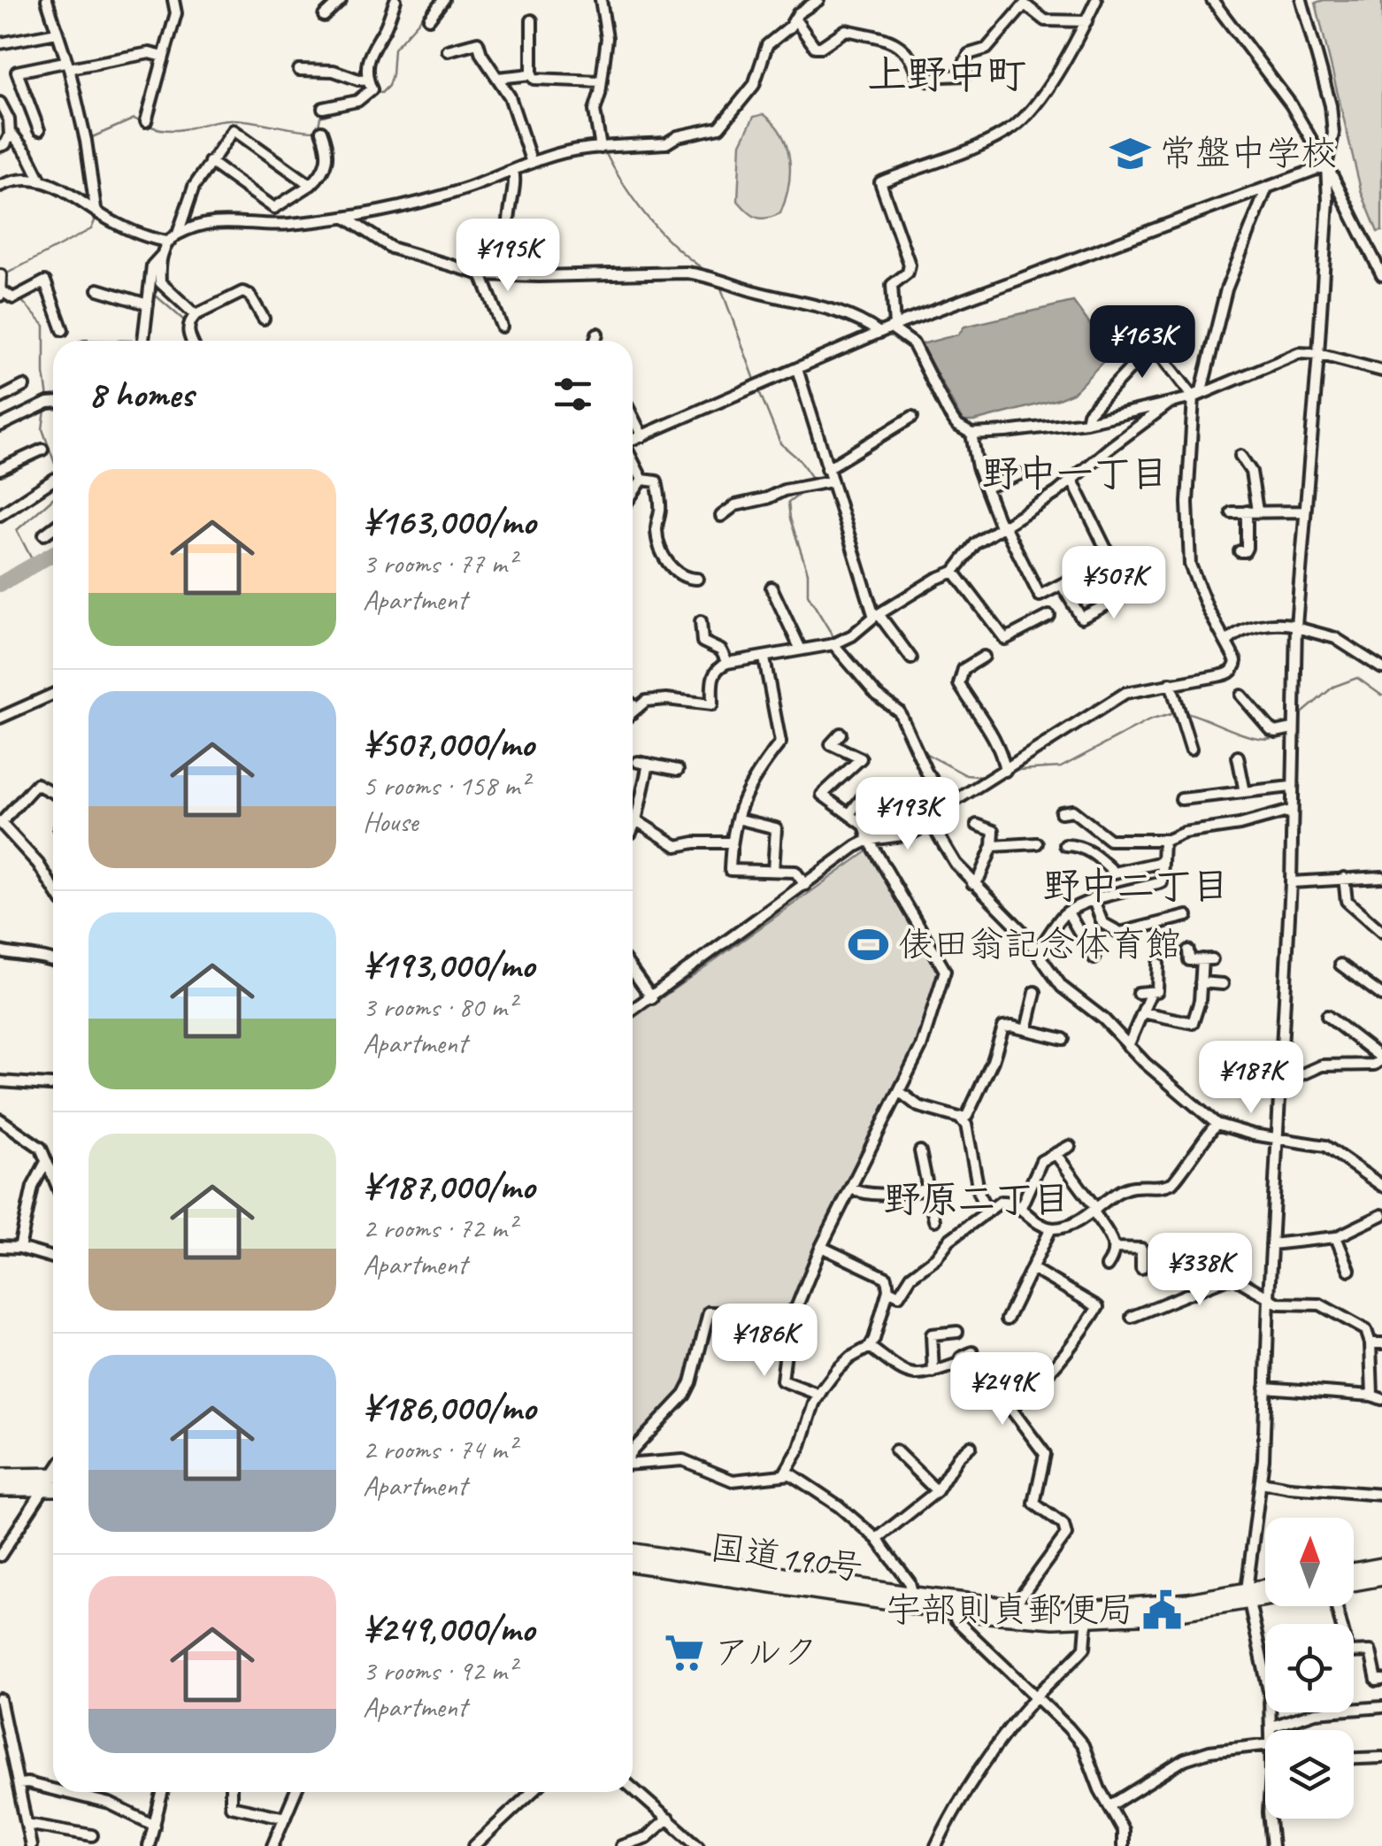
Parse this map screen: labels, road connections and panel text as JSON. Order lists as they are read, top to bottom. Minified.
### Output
{"streets":{"highway":["国道190号"]},"districts":["上野中町","野中一丁目","野中二丁目","野原二丁目"],"places":{"school or university":["常盤中学校"],"sports":["俵田翁記念体育館"],"public building":["宇部則貞郵便局"],"supermarket":["アルク"]},"north":"top","page":{"price":["¥195K","¥163K","¥507K","¥193K","¥187K","¥338K","¥186K","¥249K"],"heading":"8 homes","list":[{"name":"¥163,000/mo","note":"3 rooms · 77 m² · Apartment"},{"name":"¥507,000/mo","note":"5 rooms · 158 m² · House"},{"name":"¥193,000/mo","note":"3 rooms · 80 m² · Apartment"},{"name":"¥187,000/mo","note":"2 rooms · 72 m² · Apartment"},{"name":"¥186,000/mo","note":"2 rooms · 74 m² · Apartment"},{"name":"¥249,000/mo","note":"3 rooms · 92 m² · Apartment"}]}}
